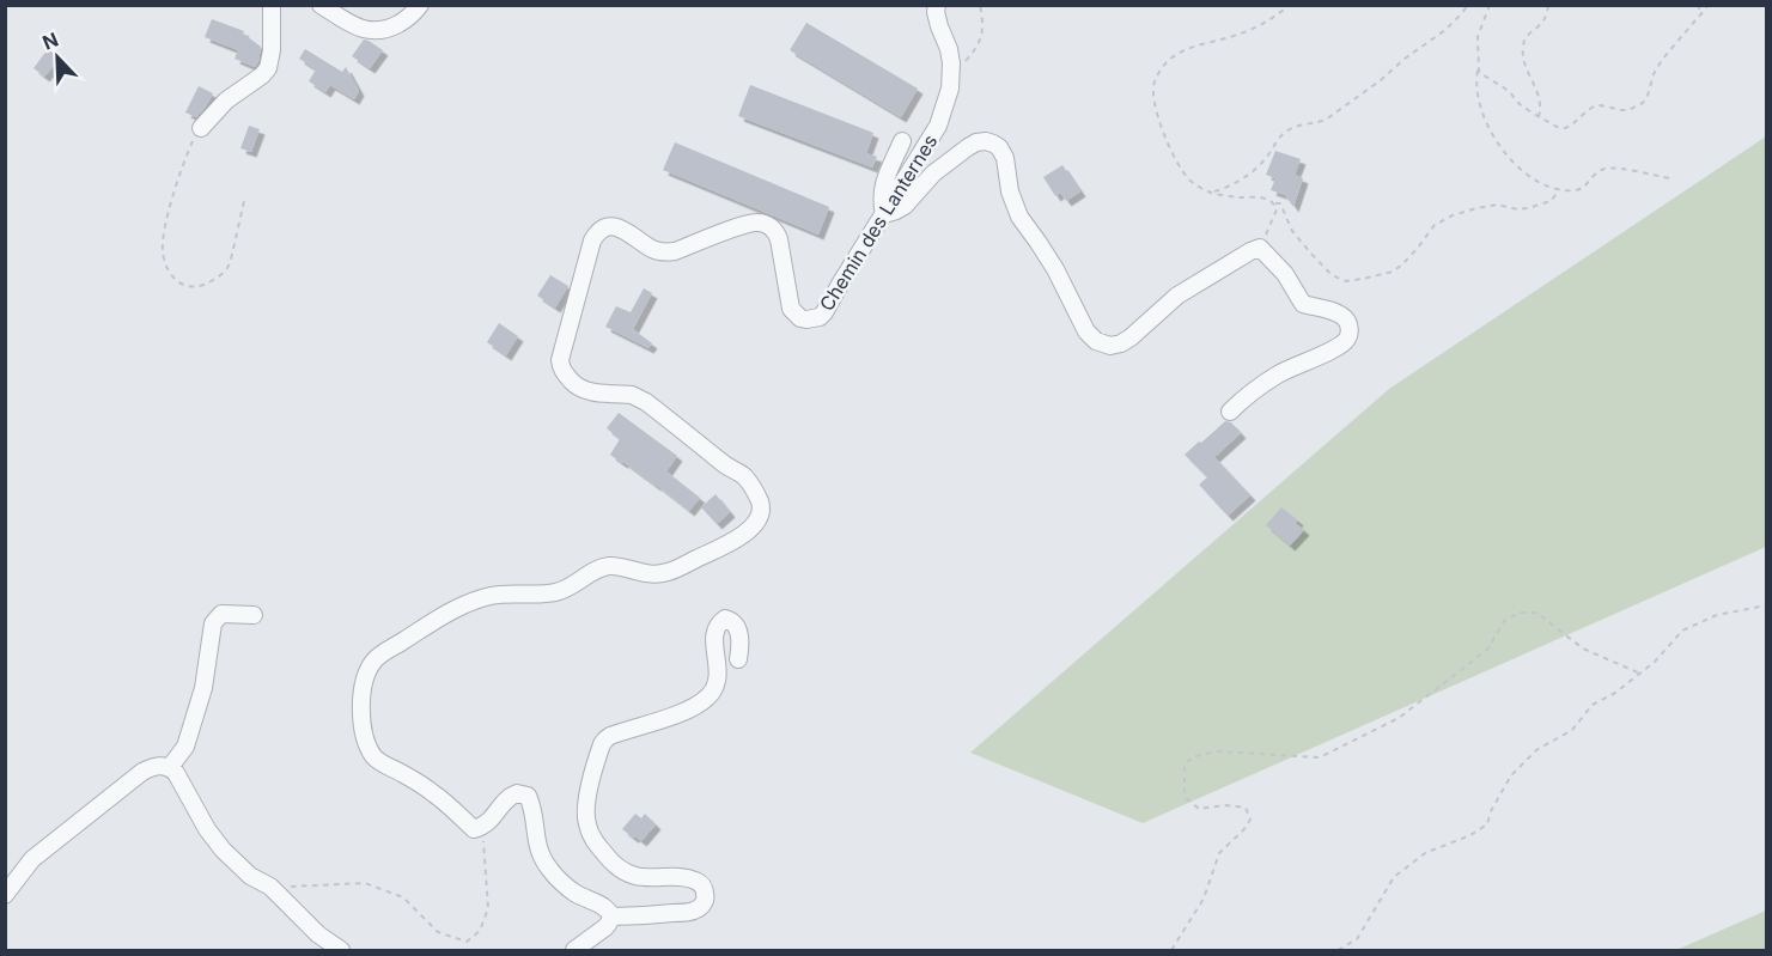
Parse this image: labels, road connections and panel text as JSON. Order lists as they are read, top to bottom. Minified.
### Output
{"streets":{"street":["Chemin des Lanternes"]},"north":"top left"}
